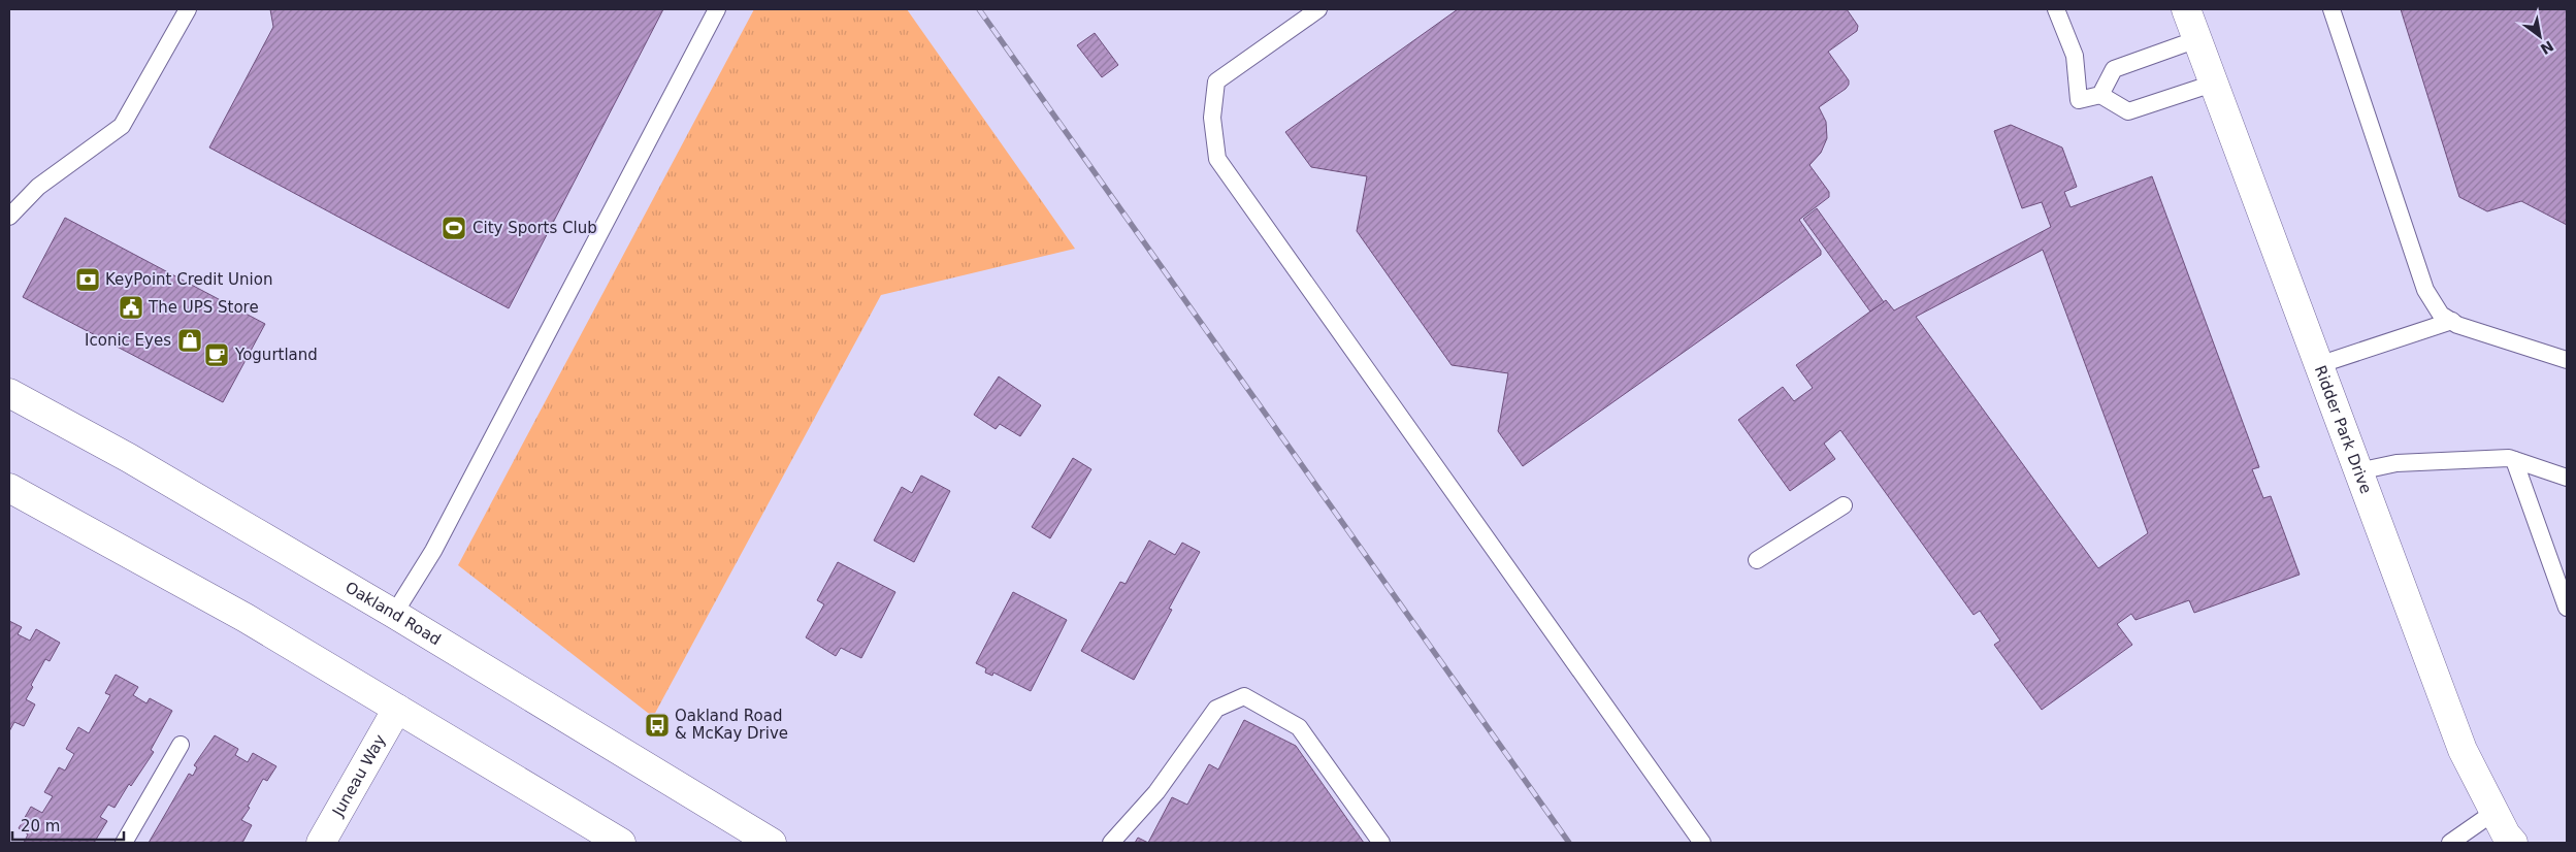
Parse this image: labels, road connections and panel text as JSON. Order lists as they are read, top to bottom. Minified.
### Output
{"streets":{"main road":["Ridder Park Drive","Oakland Road","Juneau Way"]},"places":{"sports":["City Sports Club"],"bank":["KeyPoint Credit Union"],"public building":["The UPS Store"],"shop":["Iconic Eyes"],"cafe":["Yogurtland"],"bus stop":["Oakland Road & McKay Drive"]},"scale_bar":"20 m","north":"bottom right"}
